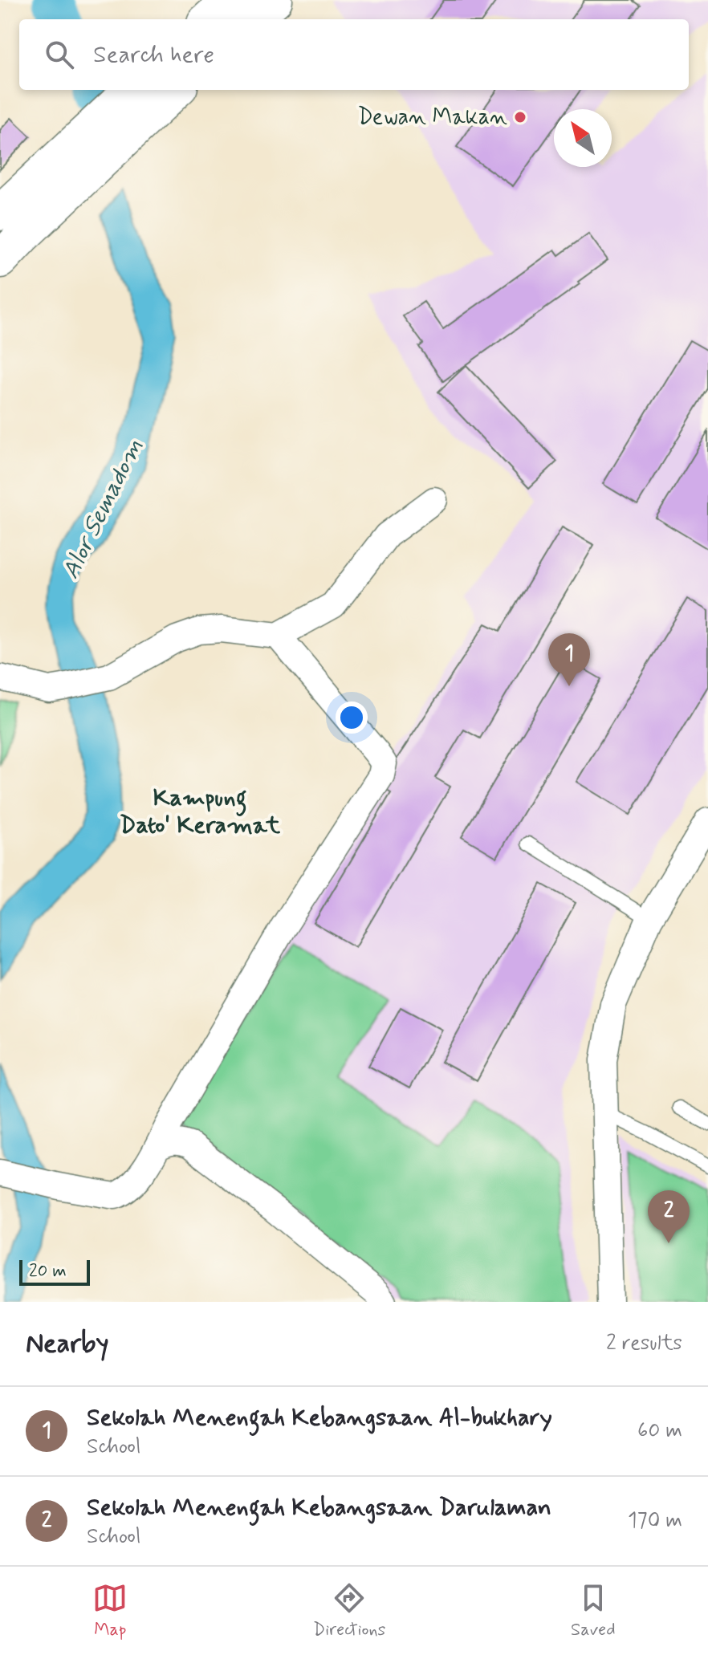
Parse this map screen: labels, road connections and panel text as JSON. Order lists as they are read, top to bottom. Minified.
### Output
{"districts":["Kampung Dato' Keramat"],"water":["Alor Semadom"],"places":["Dewan Makan"],"scale_bar":"20 m","north":"top left","page":{"search":"Search here","pins":["1","2"],"scale":"20 m","heading":["Nearby","2 results"],"list":[{"mark":"1","name":"Sekolah Menengah Kebangsaan Al-bukhary","note":"School","value":"60 m"},{"mark":"2","name":"Sekolah Menengah Kebangsaan Darulaman","note":"School","value":"170 m"}],"nav":["Map","Directions","Saved"]}}
